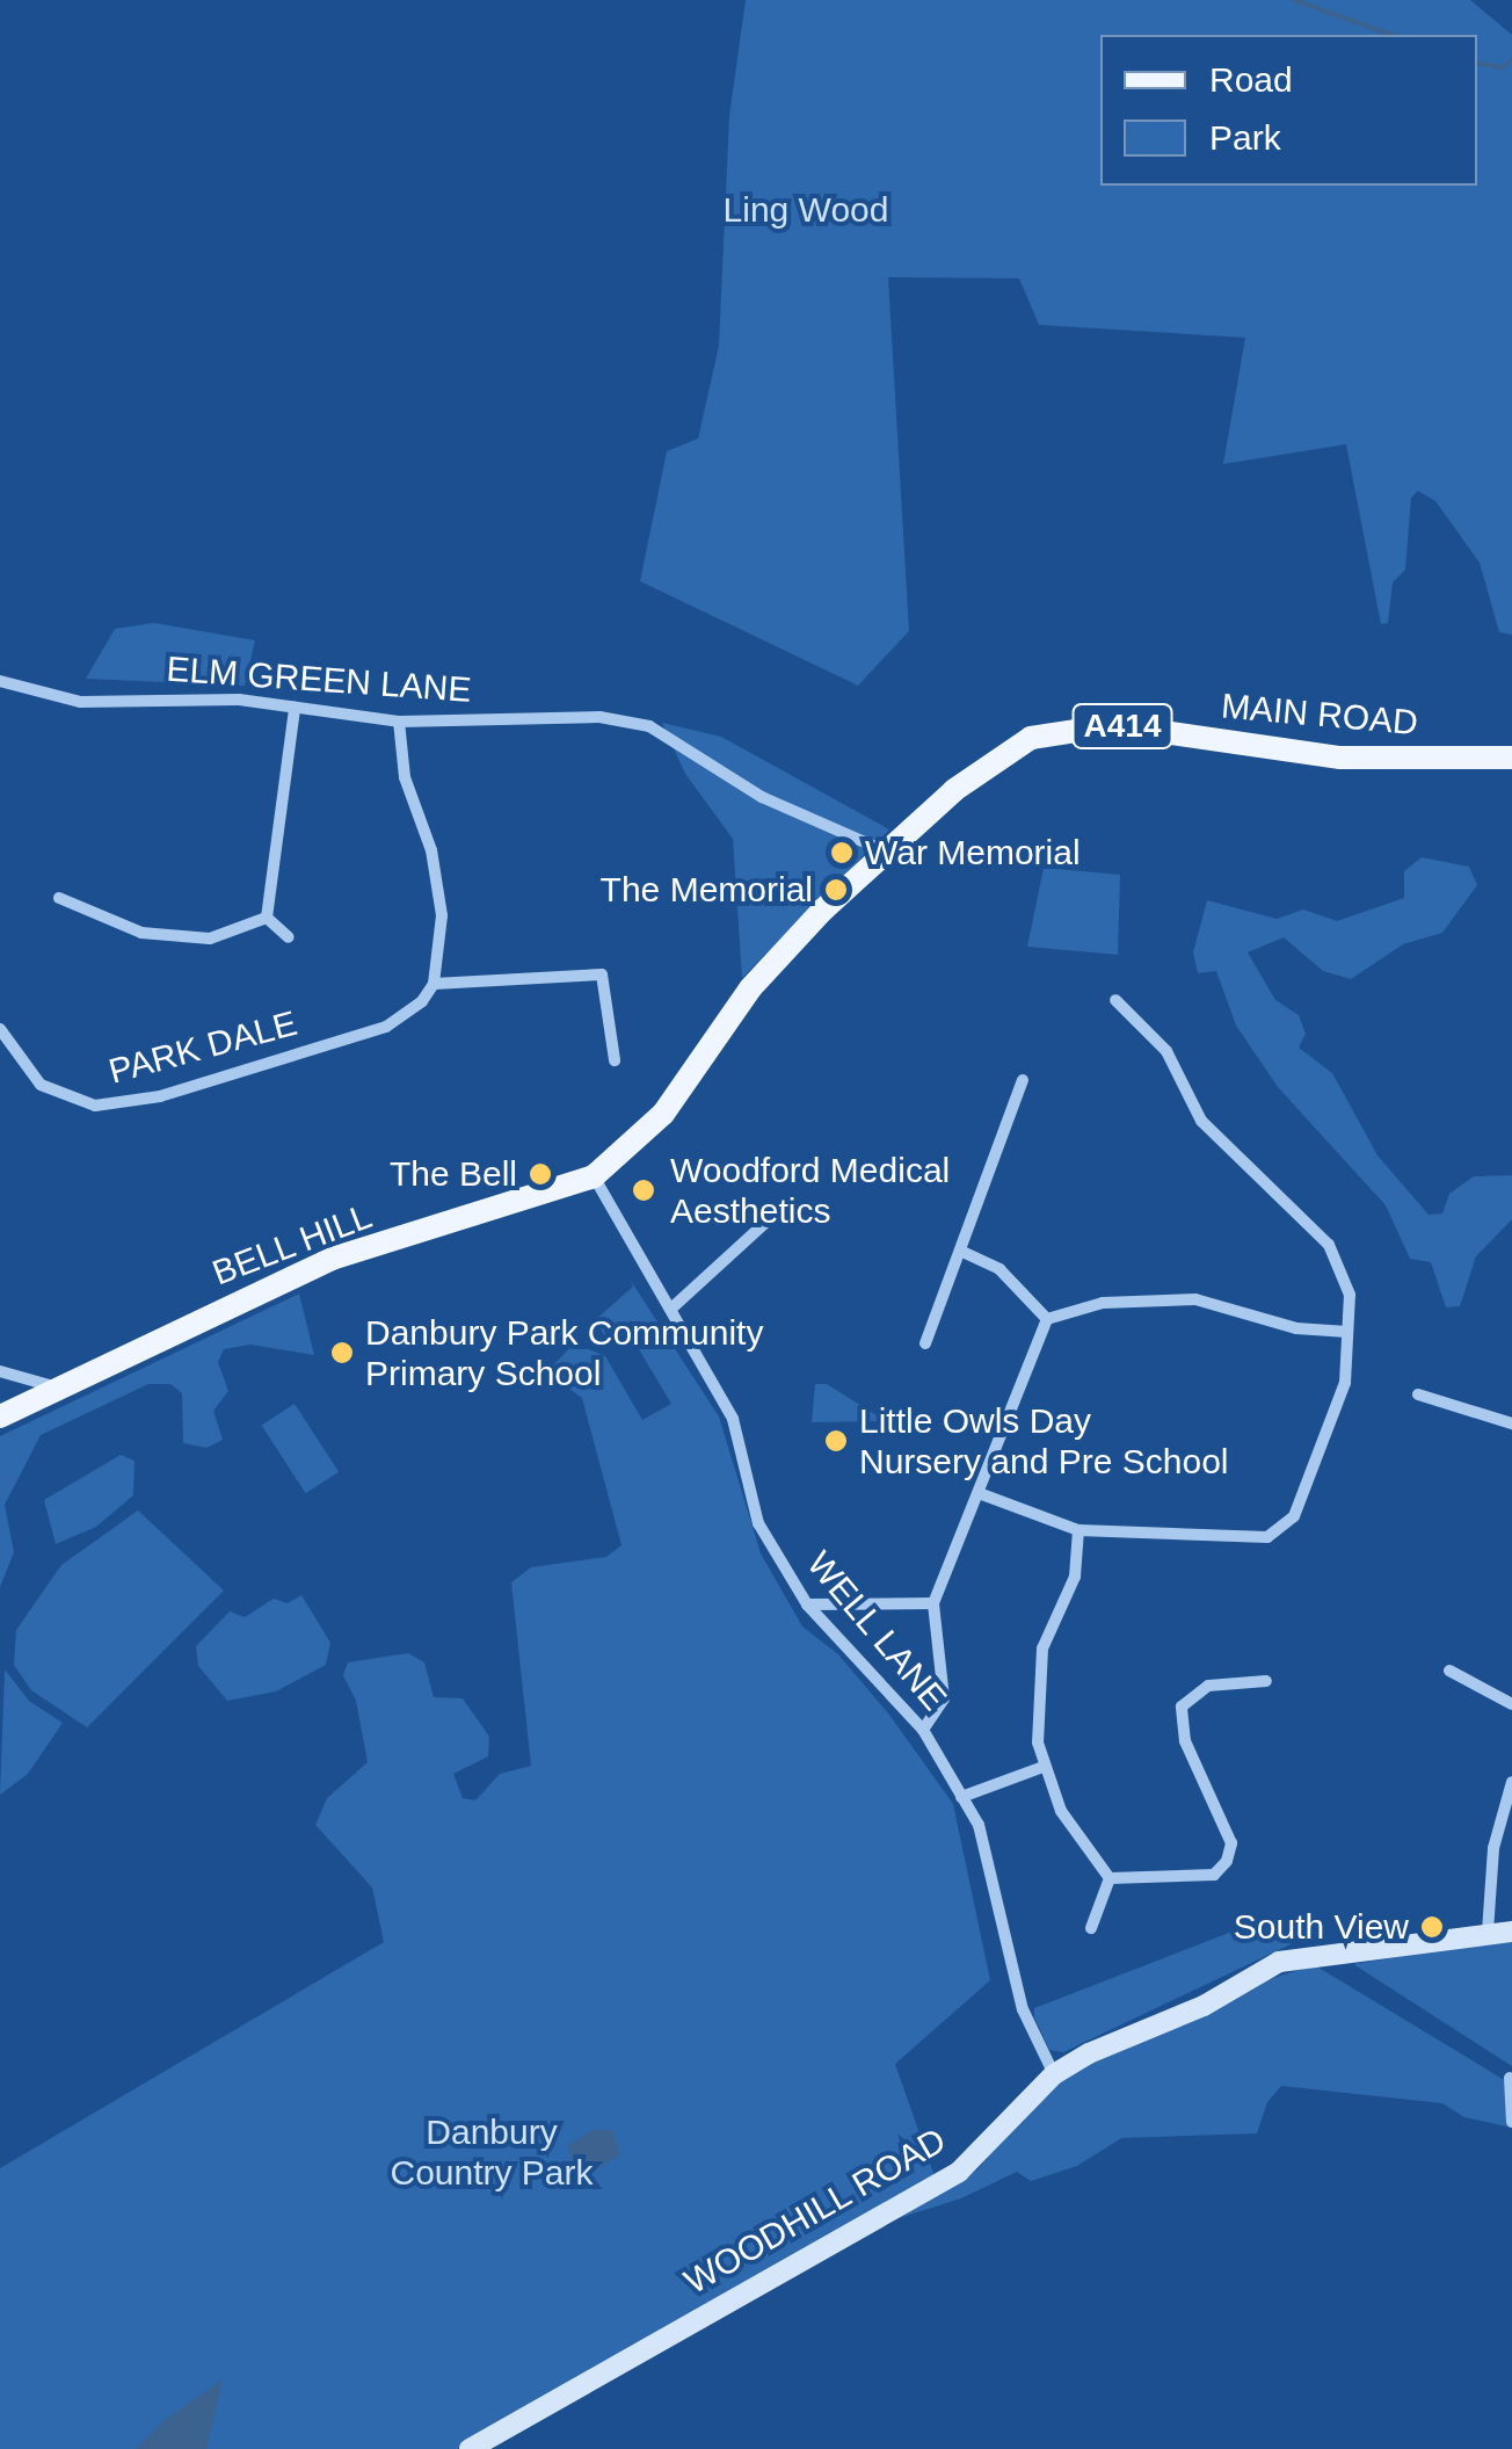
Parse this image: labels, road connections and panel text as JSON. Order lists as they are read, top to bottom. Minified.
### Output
{"streets":{"main road":["MAIN ROAD","A414","BELL HILL"],"street":["ELM GREEN LANE","PARK DALE","WELL LANE","WOODHILL ROAD"]},"crossings":[["ELM GREEN LANE","MAIN ROAD"],["ELM GREEN LANE","BELL HILL"],["MAIN ROAD","BELL HILL"],["BELL HILL","WELL LANE"],["WELL LANE","WOODHILL ROAD"]],"parks":["Ling Wood","Danbury Country Park"],"places":["War Memorial","The Memorial","The Bell","Woodford Medical Aesthetics","Danbury Park Community Primary School","Little Owls Day Nursery and Pre School","South View"],"legend":["Road","Park"]}
